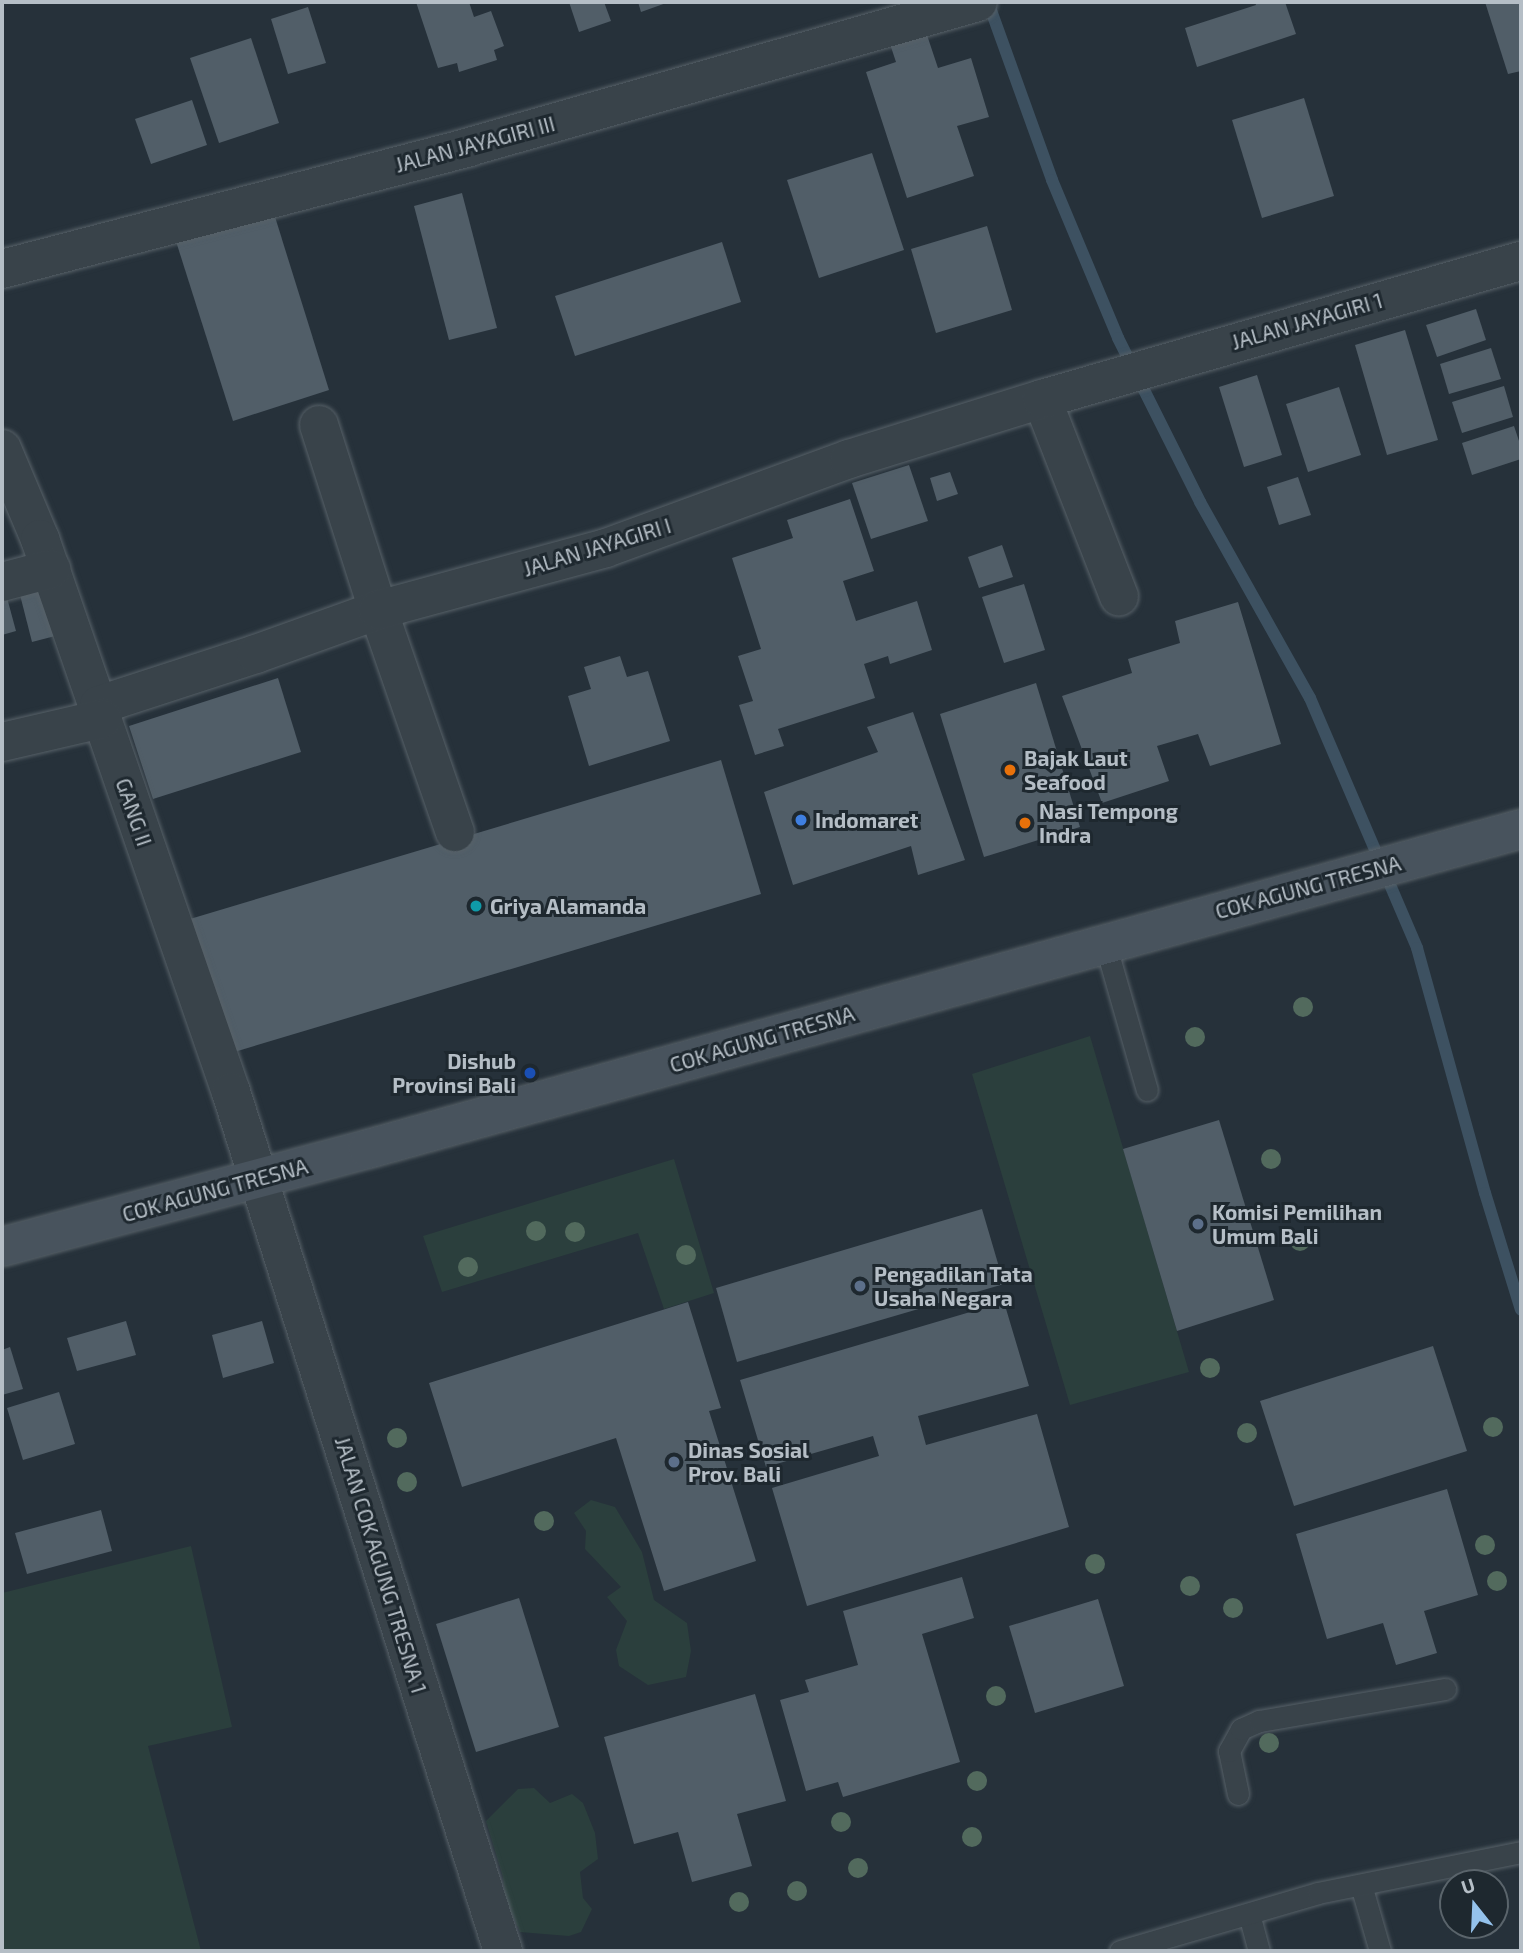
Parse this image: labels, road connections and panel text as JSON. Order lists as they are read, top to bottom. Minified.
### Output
{"streets":{"main road":["COK AGUNG TRESNA"],"street":["JALAN JAYAGIRI III","JALAN JAYAGIRI 1","JALAN JAYAGIRI I","GANG II","JALAN COK AGUNG TRESNA 1"]},"crossings":[["JALAN JAYAGIRI 1","JALAN JAYAGIRI I"],["JALAN JAYAGIRI I","GANG II"],["GANG II","COK AGUNG TRESNA"],["GANG II","JALAN COK AGUNG TRESNA 1"],["COK AGUNG TRESNA","JALAN COK AGUNG TRESNA 1"]],"places":["Bajak Laut Seafood","Indomaret","Nasi Tempong Indra","Griya Alamanda","Dishub Provinsi Bali","Komisi Pemilihan Umum Bali","Pengadilan Tata Usaha Negara","Dinas Sosial Prov. Bali"],"north":"top"}
